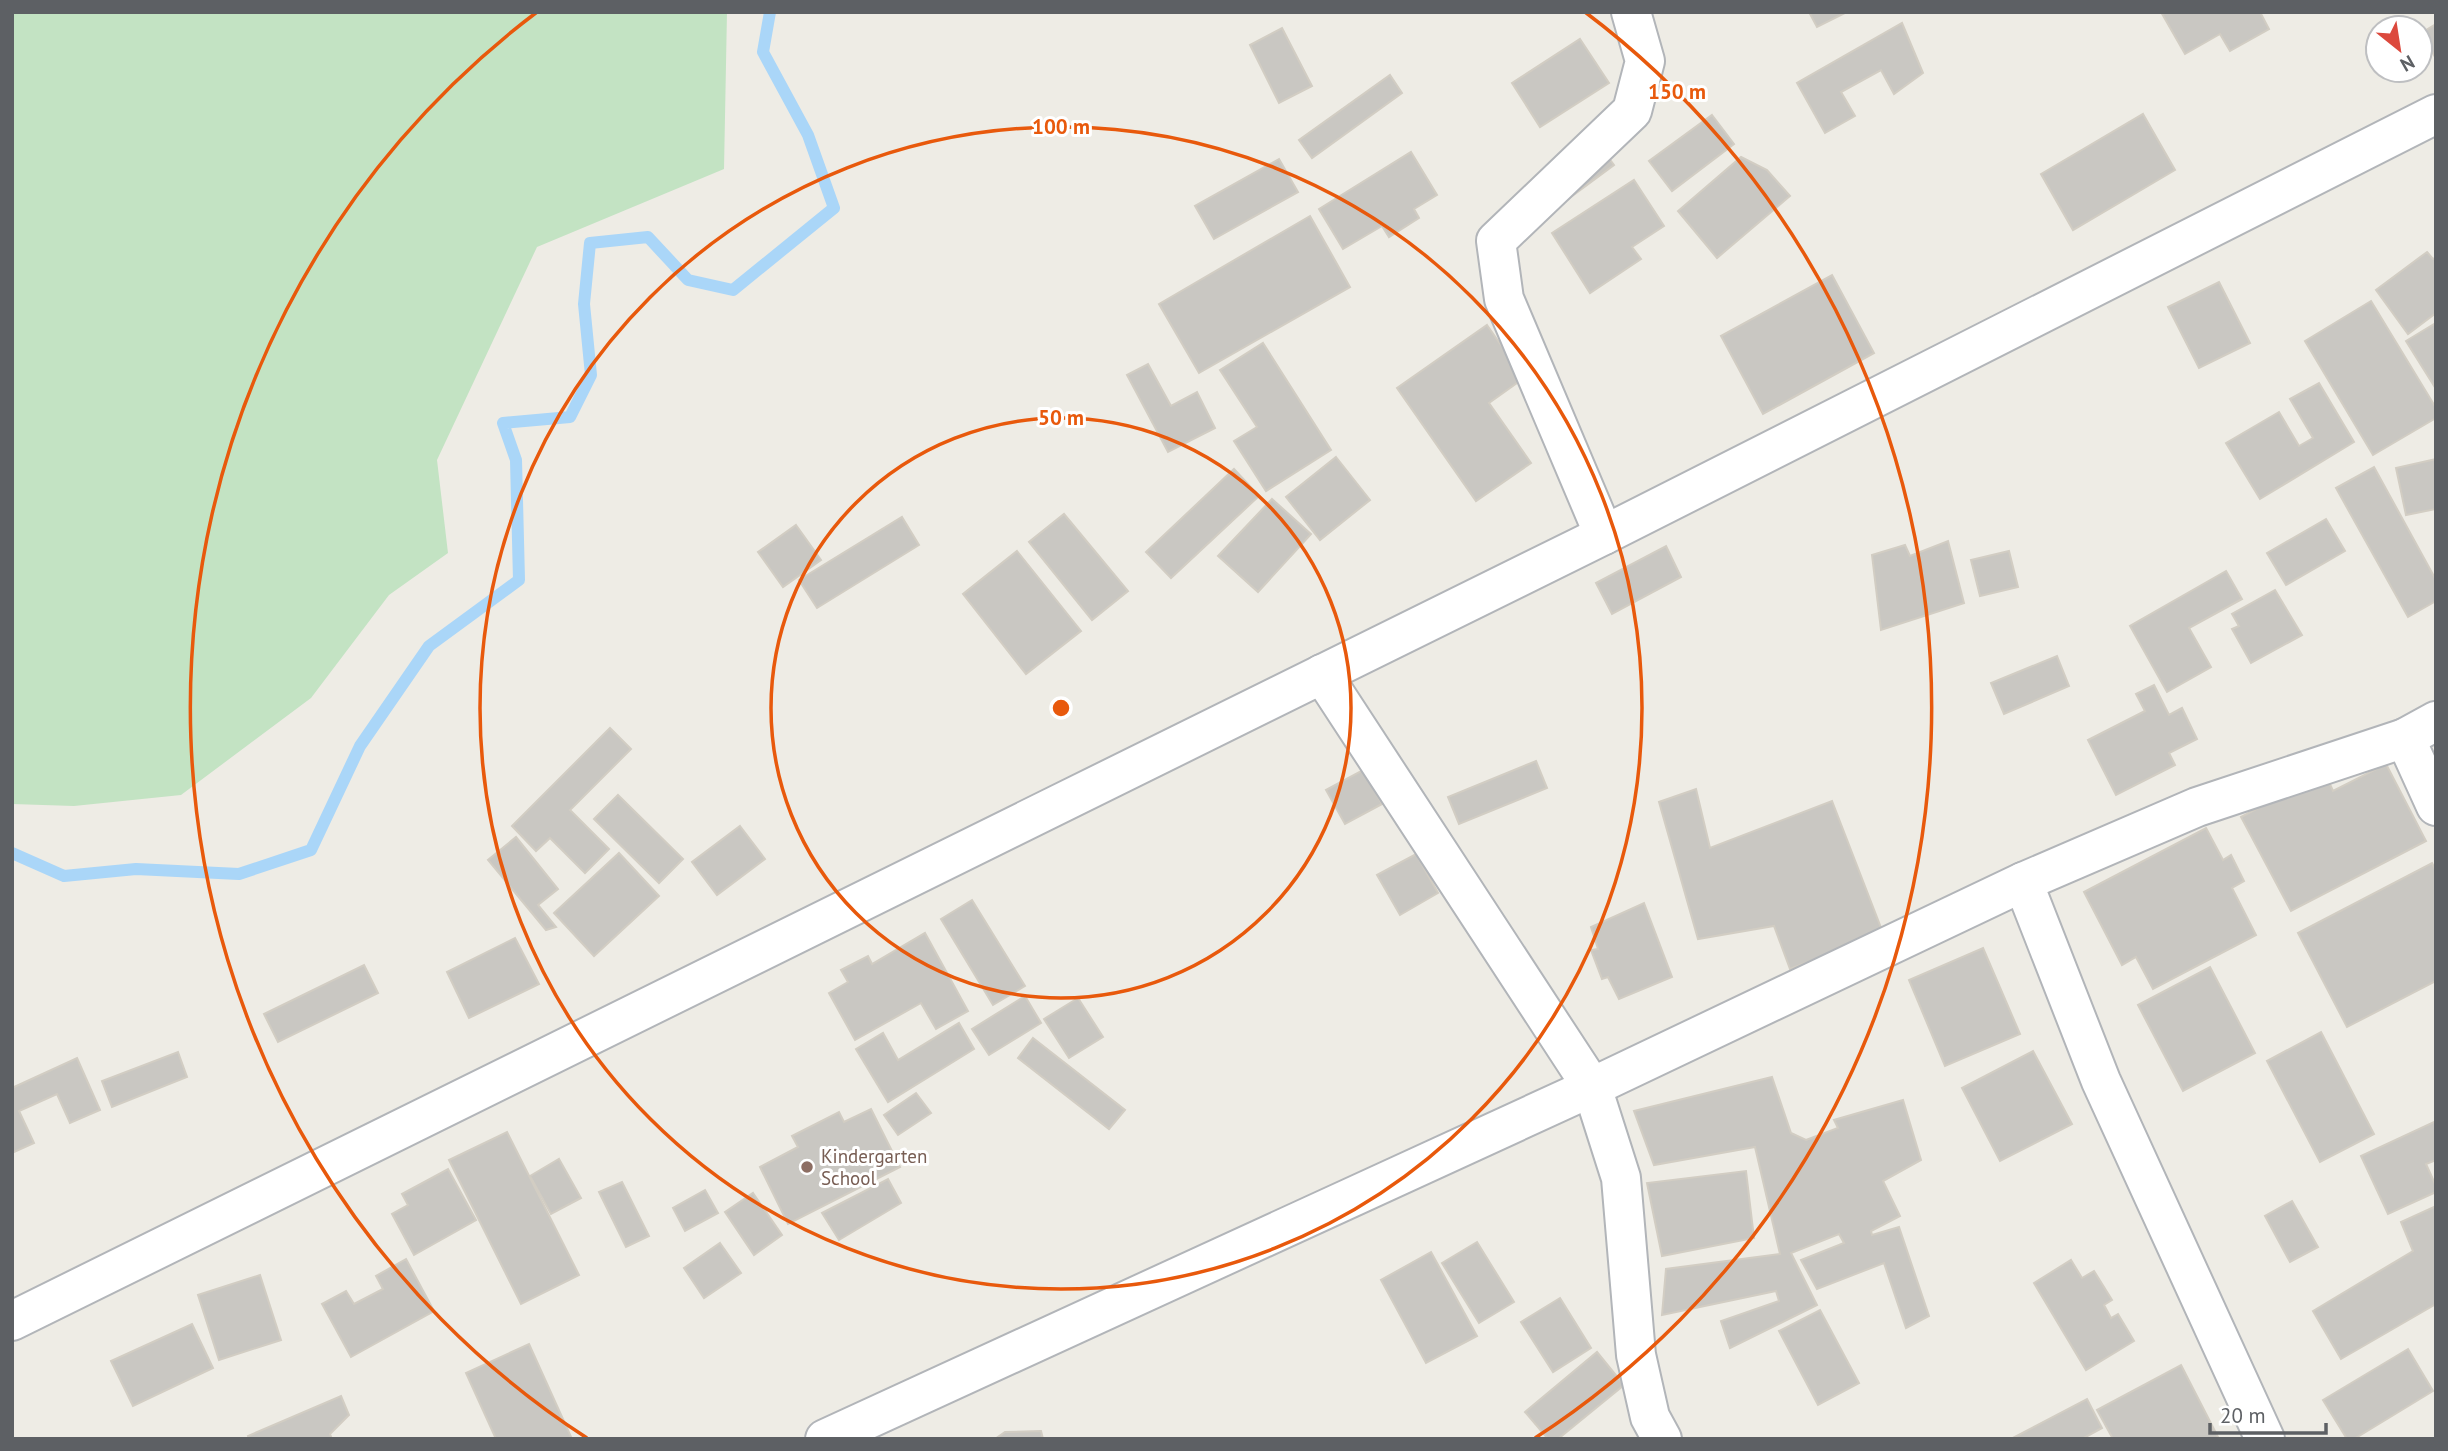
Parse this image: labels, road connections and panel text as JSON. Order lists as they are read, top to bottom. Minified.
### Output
{"places":["Kindergarten School"],"scale_bar":"20 m","north":"bottom right","rings":["150 m","100 m","50 m"]}
